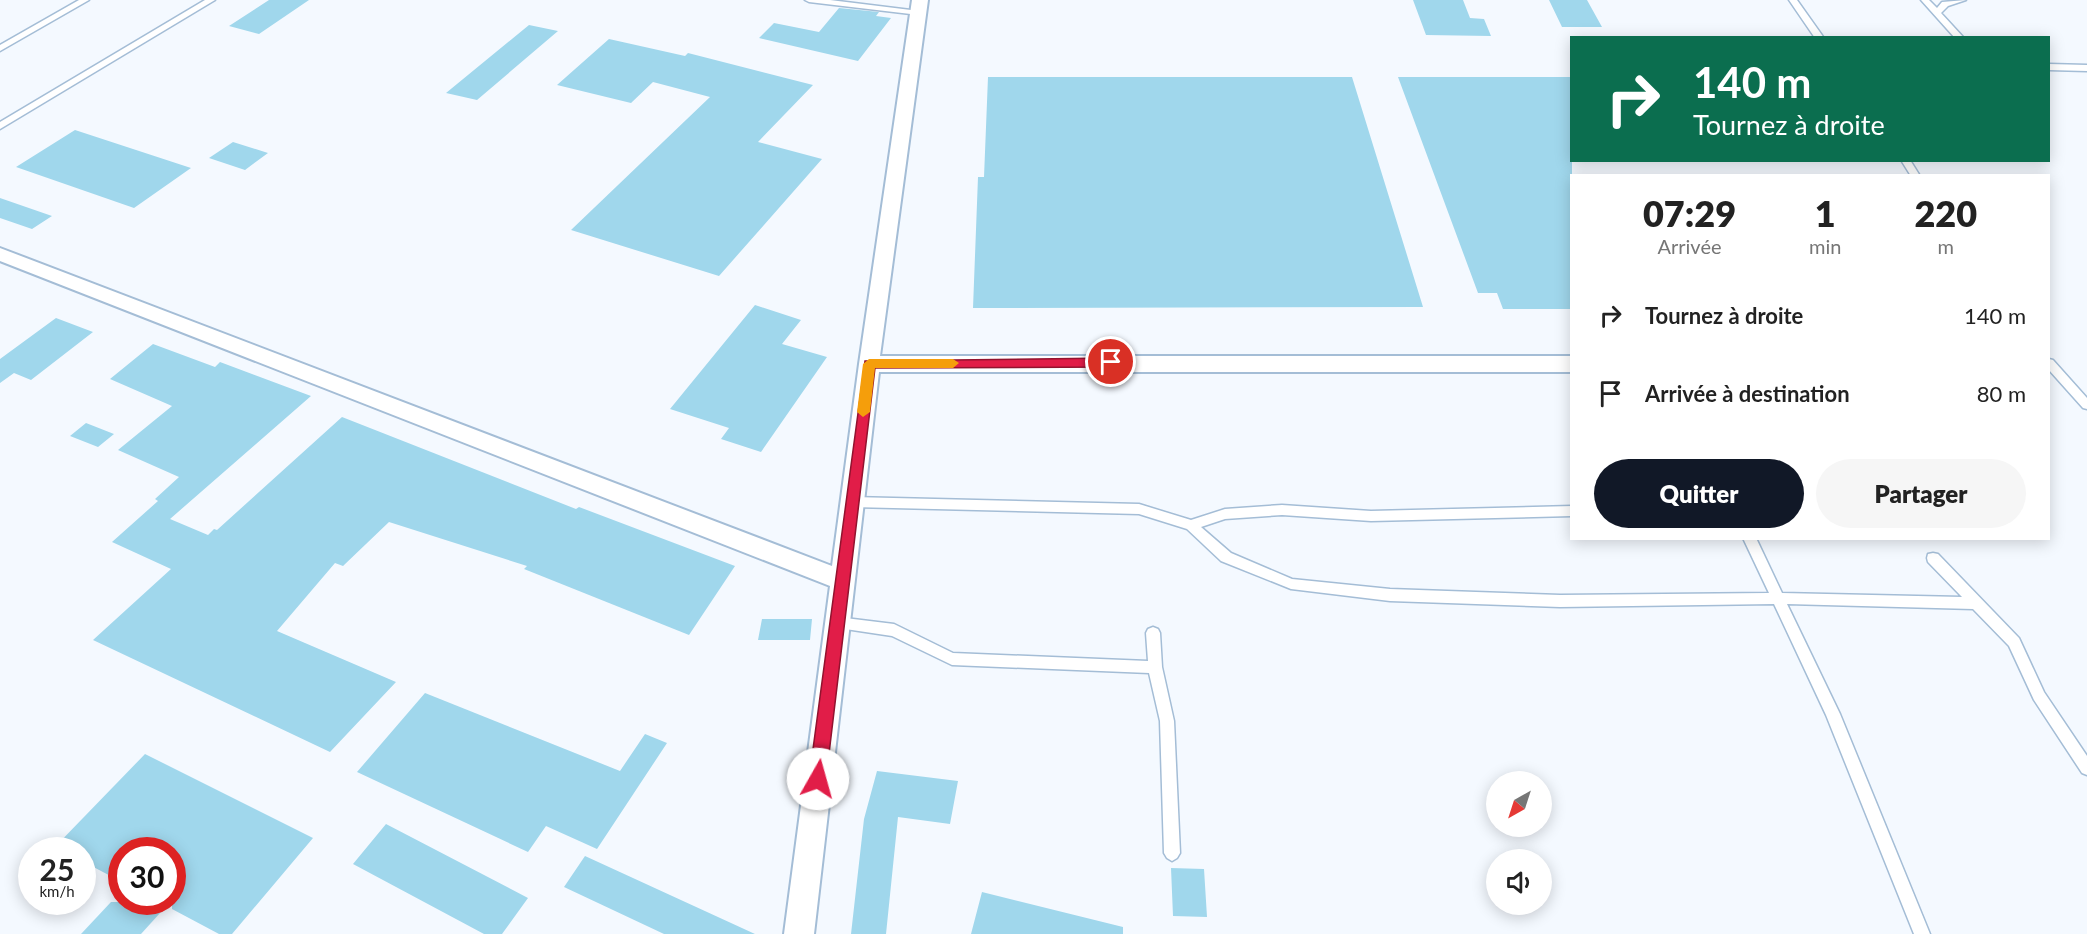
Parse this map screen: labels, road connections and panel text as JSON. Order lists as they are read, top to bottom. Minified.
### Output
{"north":"bottom left","page":{"turn":["140 m","Tournez à droite"],"eta":["07:29","Arrivée","1","min","220","m"],"list":[{"name":"Tournez à droite","value":"140 m"},{"name":"Arrivée à destination","value":"80 m"}],"buttons":["Quitter","Partager"],"speed":"25 km/h","limit":"30"}}
